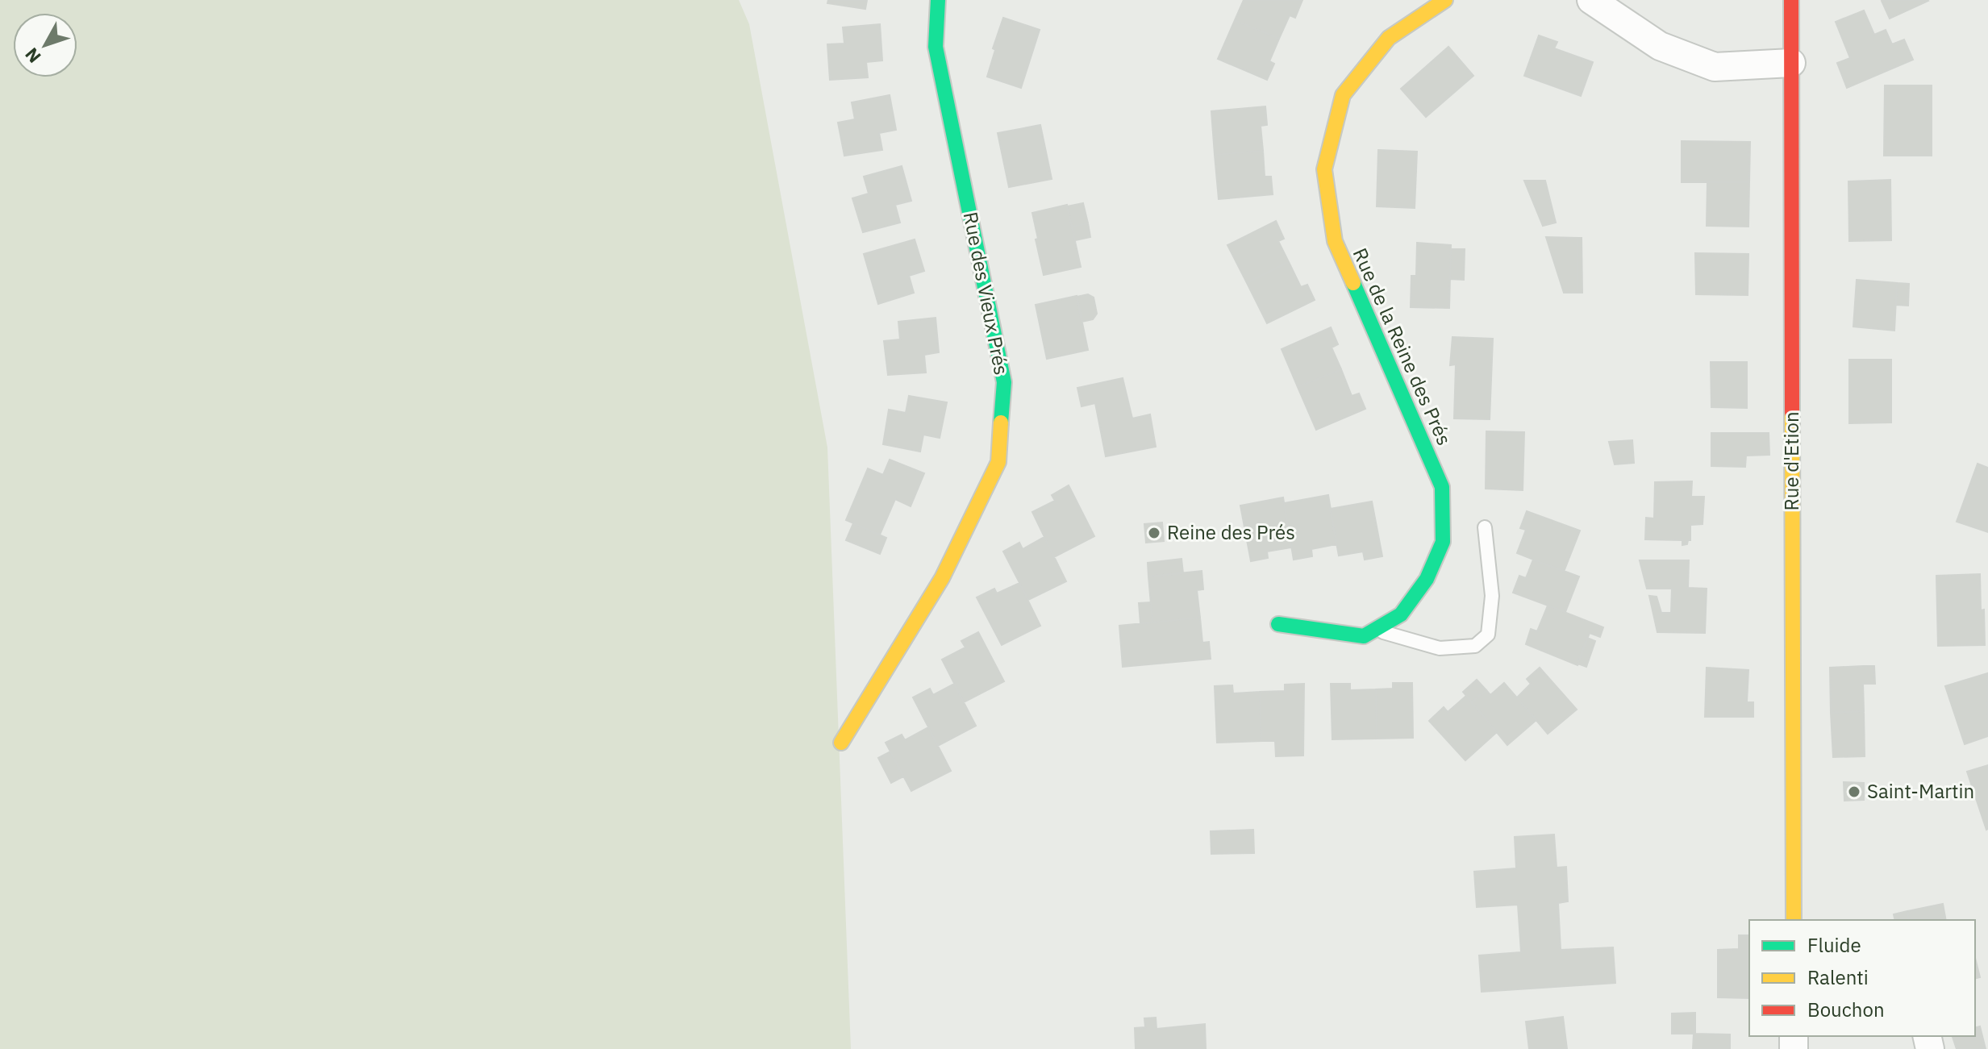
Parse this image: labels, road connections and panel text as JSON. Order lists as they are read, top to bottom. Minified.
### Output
{"streets":{"street":["Rue des Vieux Prés","Rue de la Reine des Prés","Rue d'Etion"]},"places":["Reine des Prés","Saint-Martin"],"legend":["Fluide","Ralenti","Bouchon"],"north":"bottom left"}
